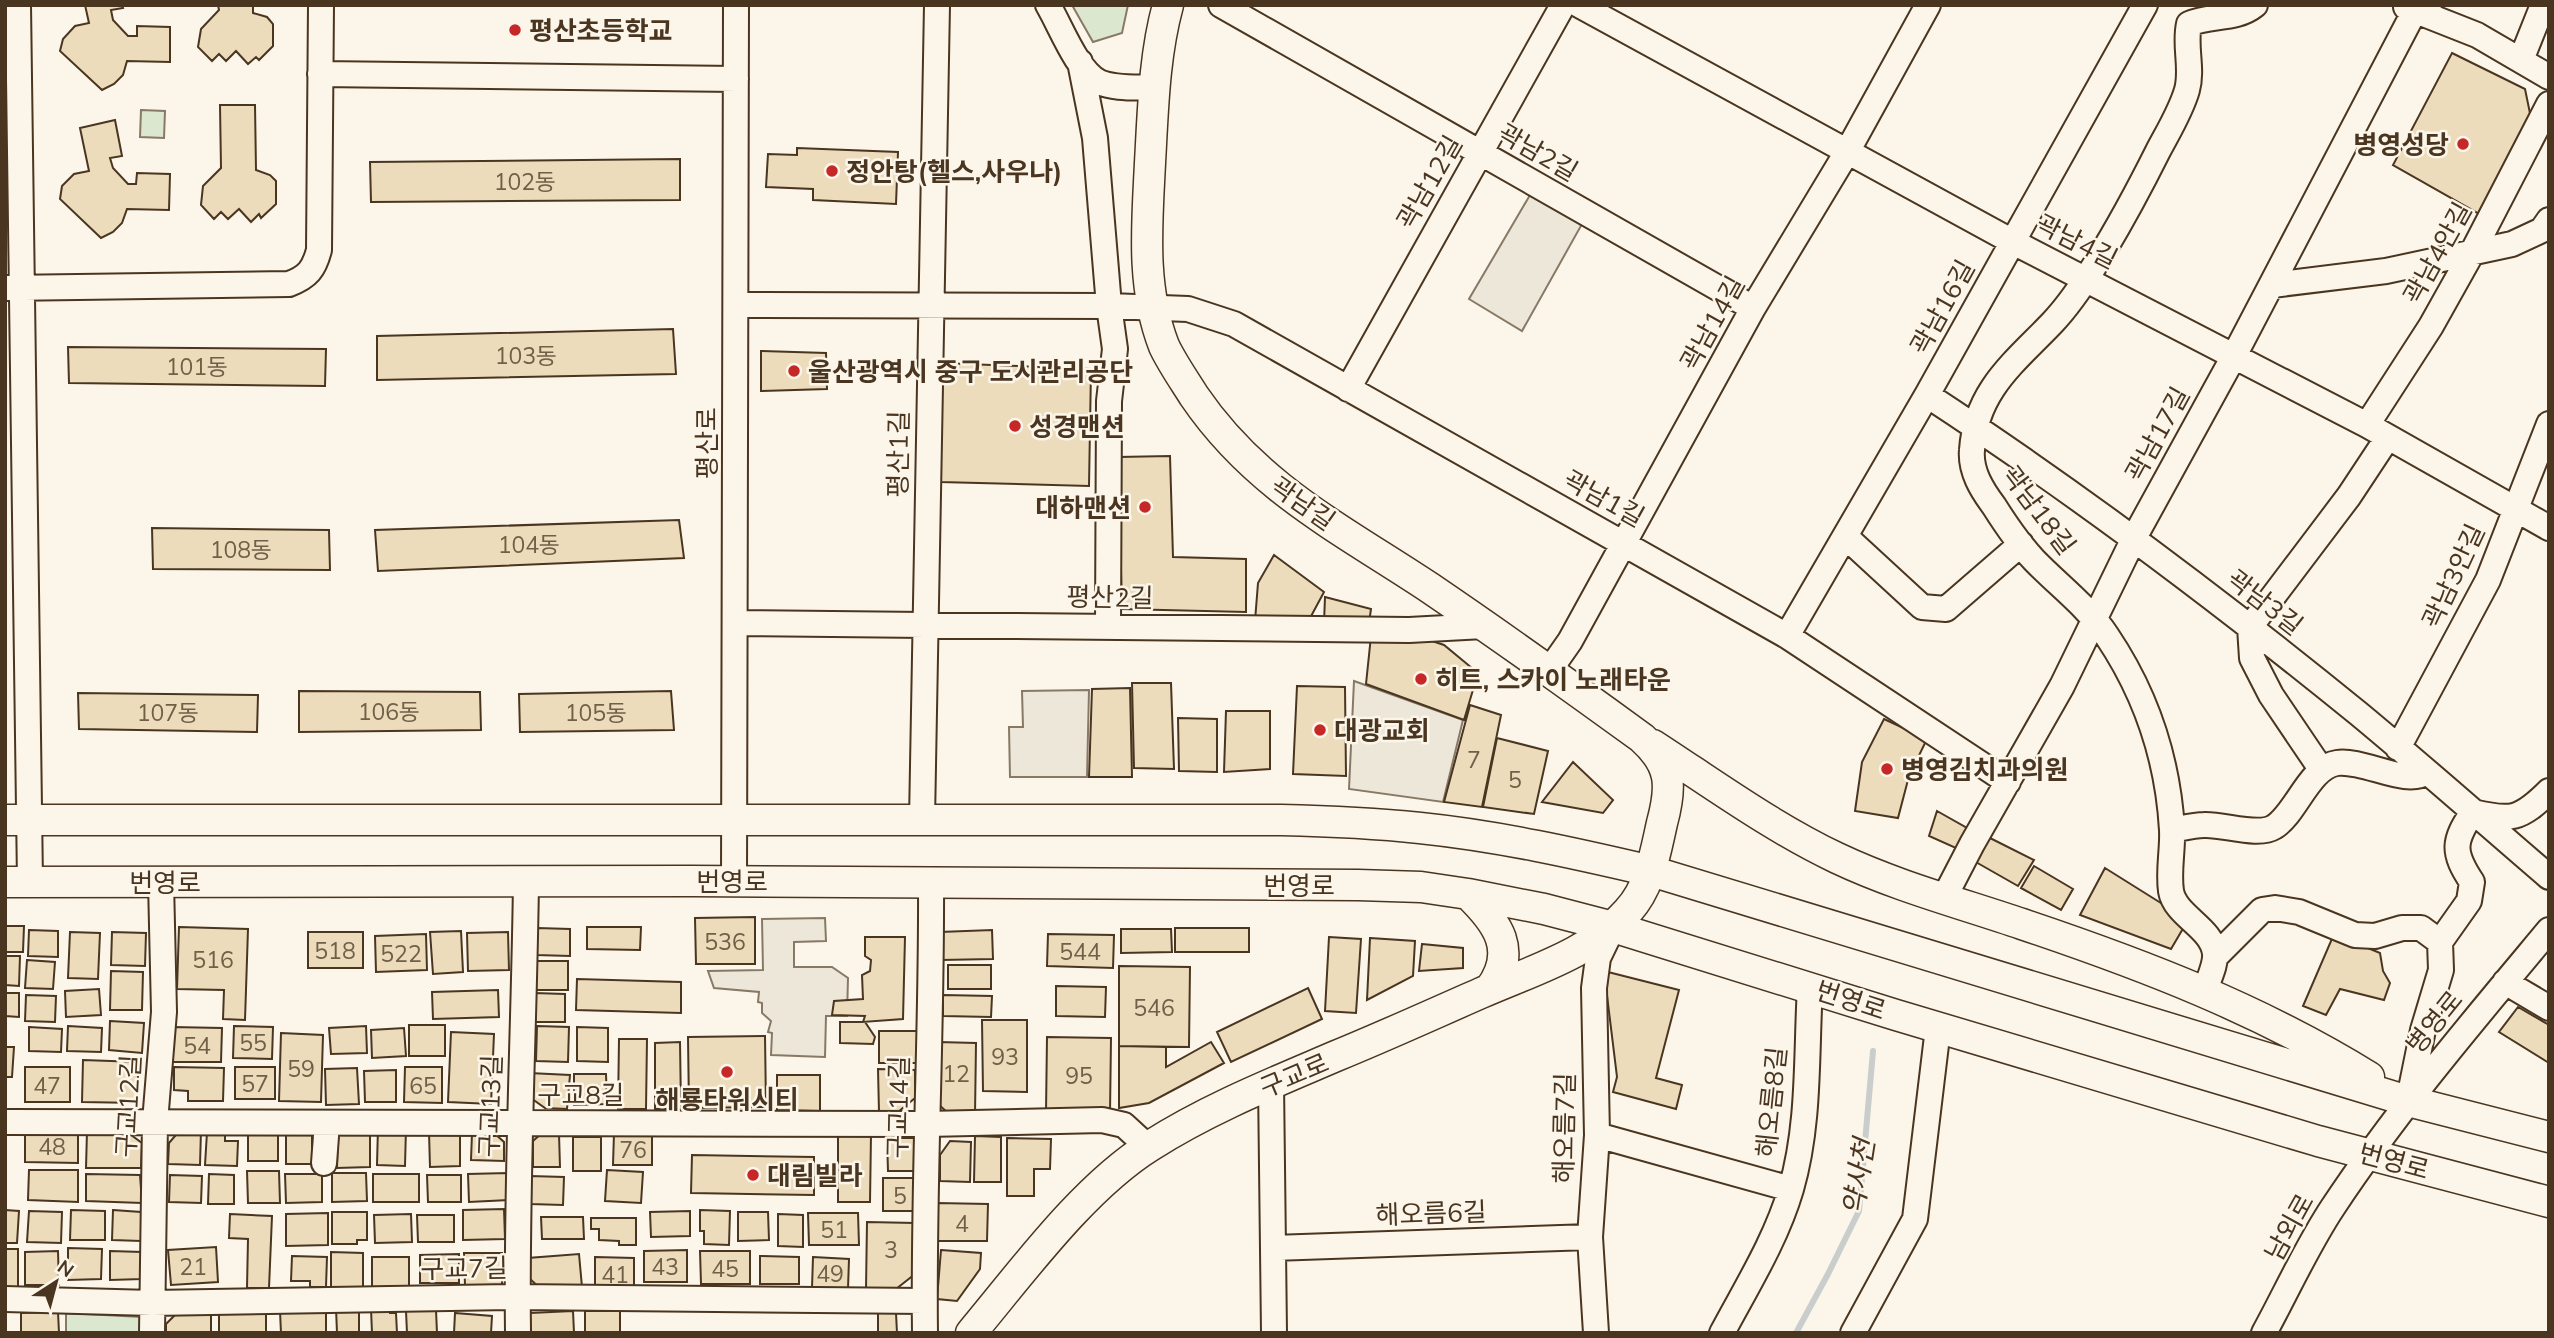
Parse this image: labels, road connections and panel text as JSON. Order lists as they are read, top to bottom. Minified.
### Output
{"streets":{"main road":["곽남길","번영로","구교로"],"street":["곽남2길","곽남12길","곽남4길","곽남4안길","곽남16길","곽남14길","곽남17길","평산로","평산1길","곽남1길","곽남18길","곽남3안길","평산2길","곽남3길","병영로","구교8길","해오름8길","구교12길","구교13길","구교14길","해오름7길","해오름6길","남외로","구교7길"]},"crossings":[["곽남2길","곽남12길"],["곽남2길","곽남14길"],["곽남12길","곽남1길"],["곽남4길","곽남4안길"],["곽남4길","곽남16길"],["곽남4길","곽남14길"],["곽남4길","곽남17길"],["곽남4길","곽남18길"],["곽남4길","곽남3안길"],["곽남4안길","곽남3길"],["곽남16길","곽남1길"],["곽남16길","곽남3길"],["곽남14길","곽남1길"],["곽남14길","곽남길"],["곽남17길","곽남1길"],["곽남17길","곽남18길"],["곽남17길","곽남3길"],["평산로","곽남1길"],["평산로","평산2길"],["평산로","번영로"],["평산1길","곽남1길"],["평산1길","평산2길"],["곽남1길","곽남길"],["곽남길","평산2길"],["곽남길","구교로"],["곽남18길","곽남3길"],["곽남3안길","곽남3길"],["번영로","병영로"],["번영로","구교로"],["번영로","해오름8길"],["번영로","구교12길"],["번영로","구교13길"],["번영로","구교14길"],["번영로","해오름7길"],["번영로","남외로"],["병영로","남외로"],["구교로","구교8길"],["구교로","해오름7길"],["구교8길","구교12길"],["구교8길","구교13길"],["구교8길","구교14길"],["구교12길","구교7길"],["구교13길","구교7길"],["구교14길","구교7길"],["해오름7길","해오름6길"]],"water":["약사천"],"places":["평산초등학교","병영성당","정안탕(헬스,사우나)","울산광역시 중구 도시관리공단","성경맨션","대하맨션","히트, 스카이 노래타운","대광교회","병영김치과의원","해룡타워시티","대림빌라"],"house_numbers":["102동","103동","101동","104동","108동","106동","107동","105동","7","5","536","518","544","522","516","546","55","54","93","59","12","95","57","47","65","48","76","5","4","51","3","21","43","45","49","41"],"north":"top right"}
